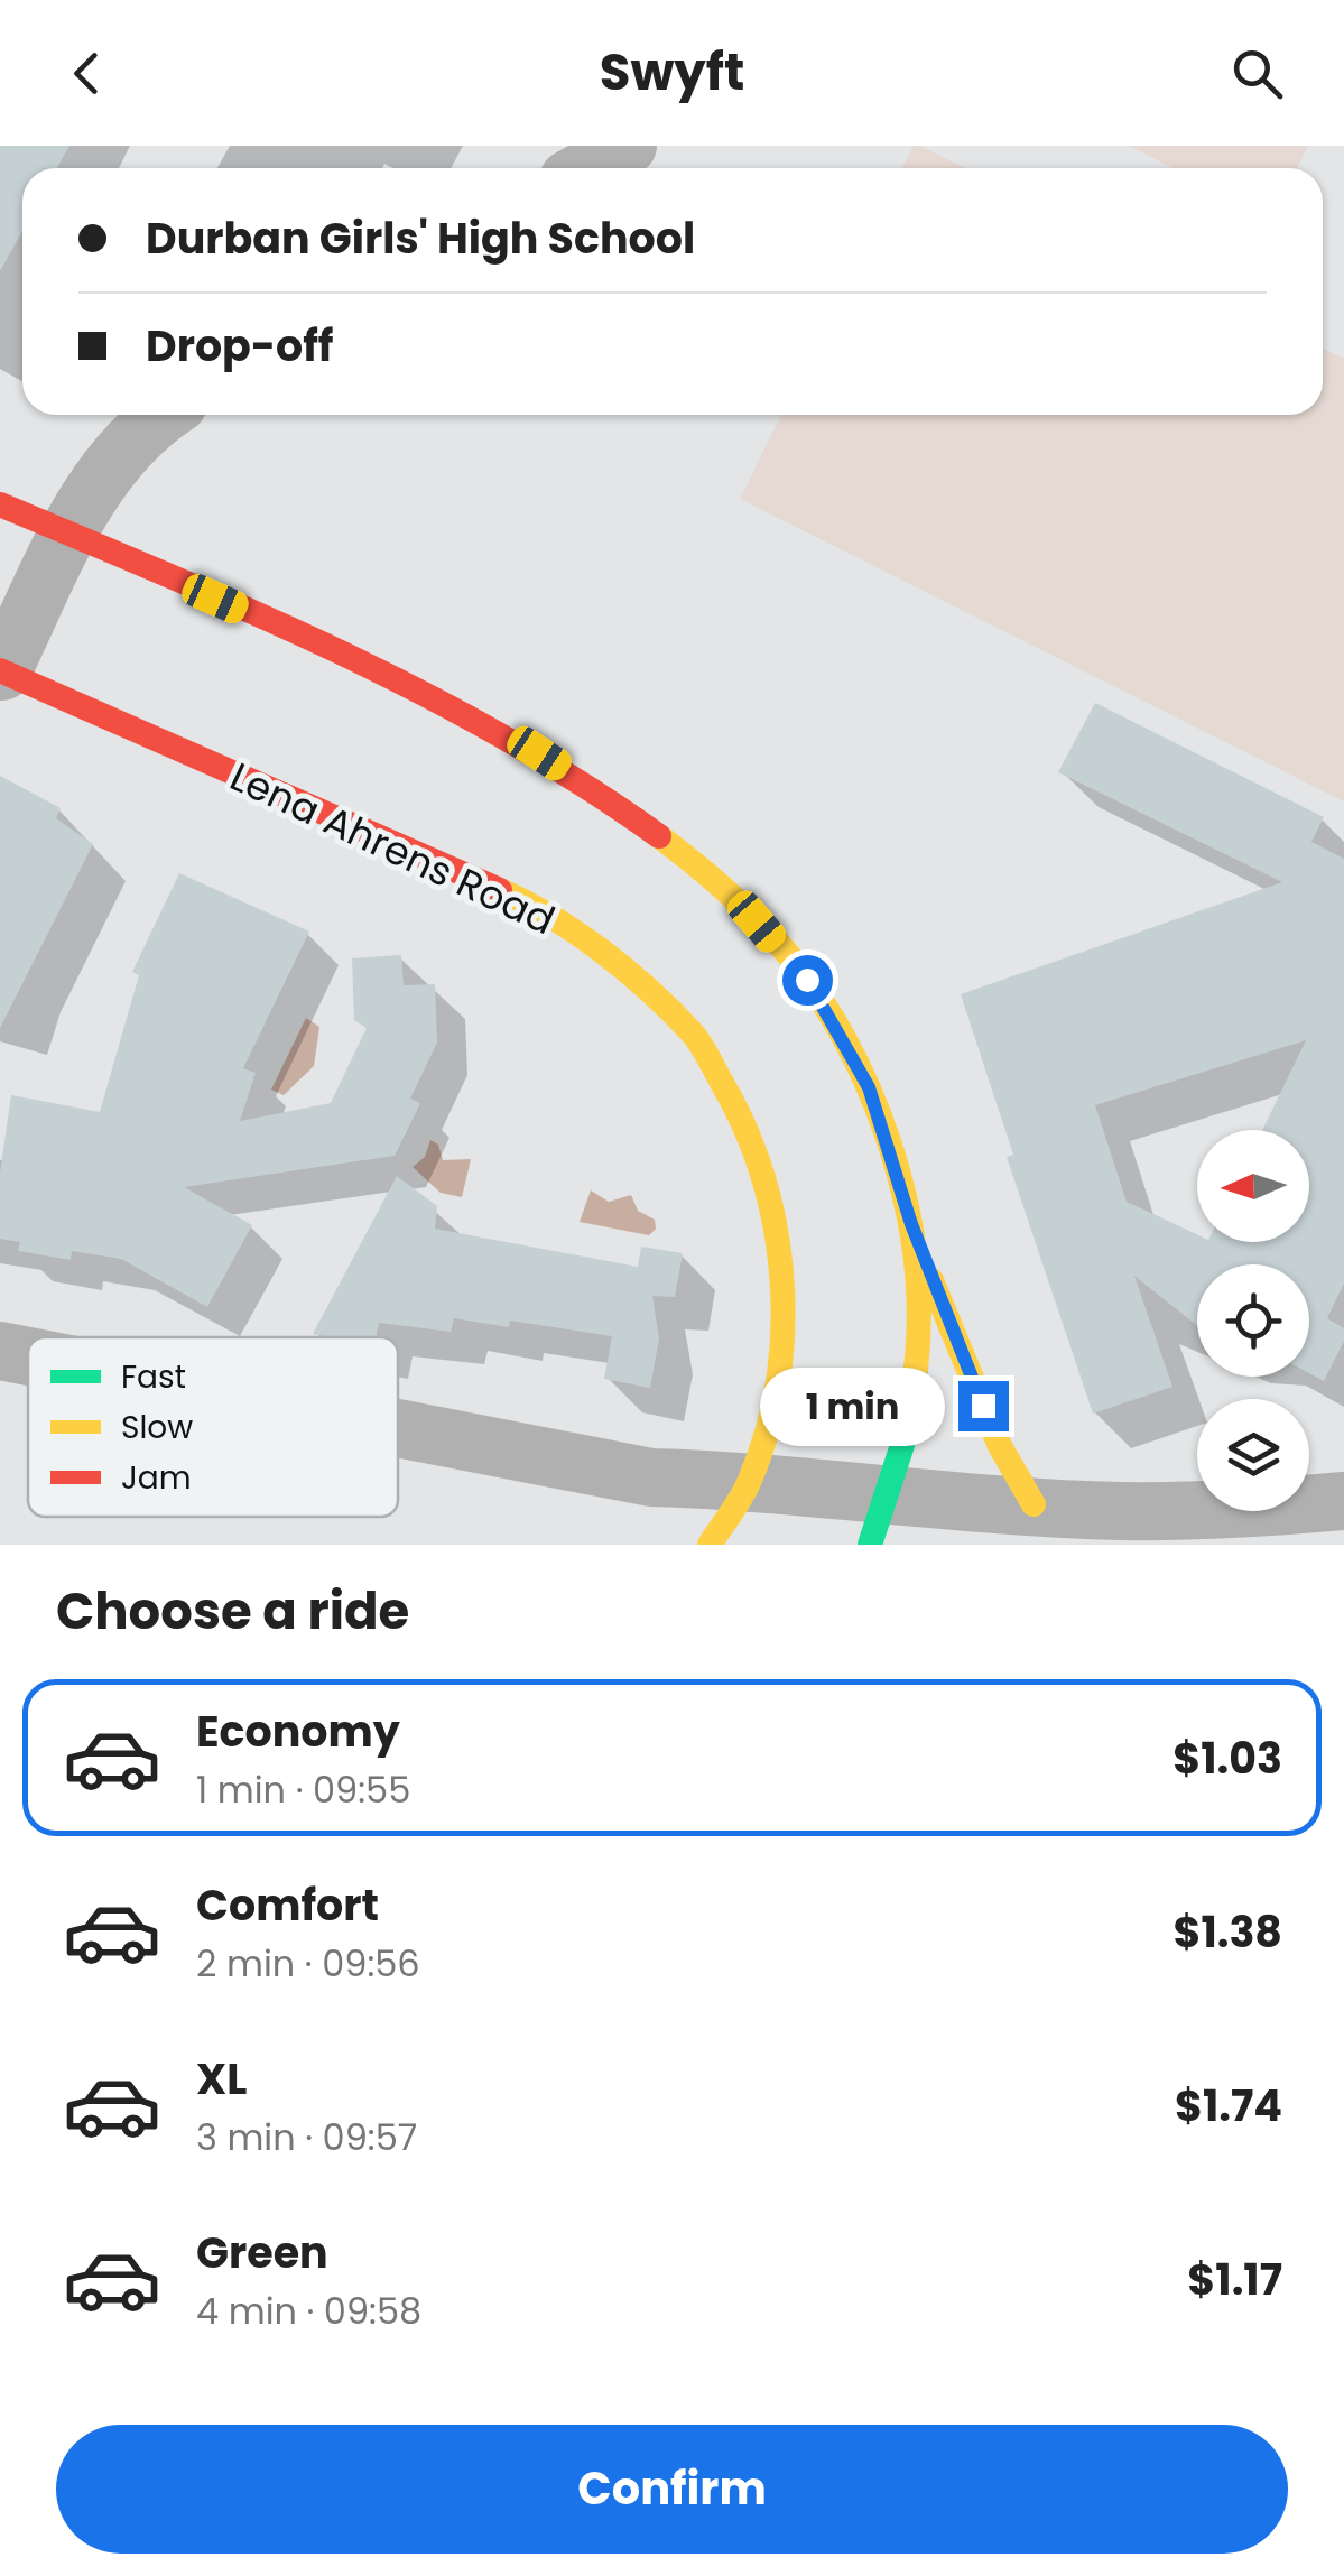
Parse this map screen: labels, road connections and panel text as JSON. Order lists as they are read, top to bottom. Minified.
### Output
{"streets":{"main road":["Lena Ahrens Road"]},"legend":["Fast","Slow","Jam"],"north":"left","page":{"header":"Swyft","banner":["Durban Girls' High School","Drop-off"],"bubble":"1 min","heading":"Choose a ride","list":[{"name":"Economy","note":"1 min · 09:55","value":"$1.03"},{"name":"Comfort","note":"2 min · 09:56","value":"$1.38"},{"name":"XL","note":"3 min · 09:57","value":"$1.74"},{"name":"Green","note":"4 min · 09:58","value":"$1.17"}],"buttons":"Confirm"}}
